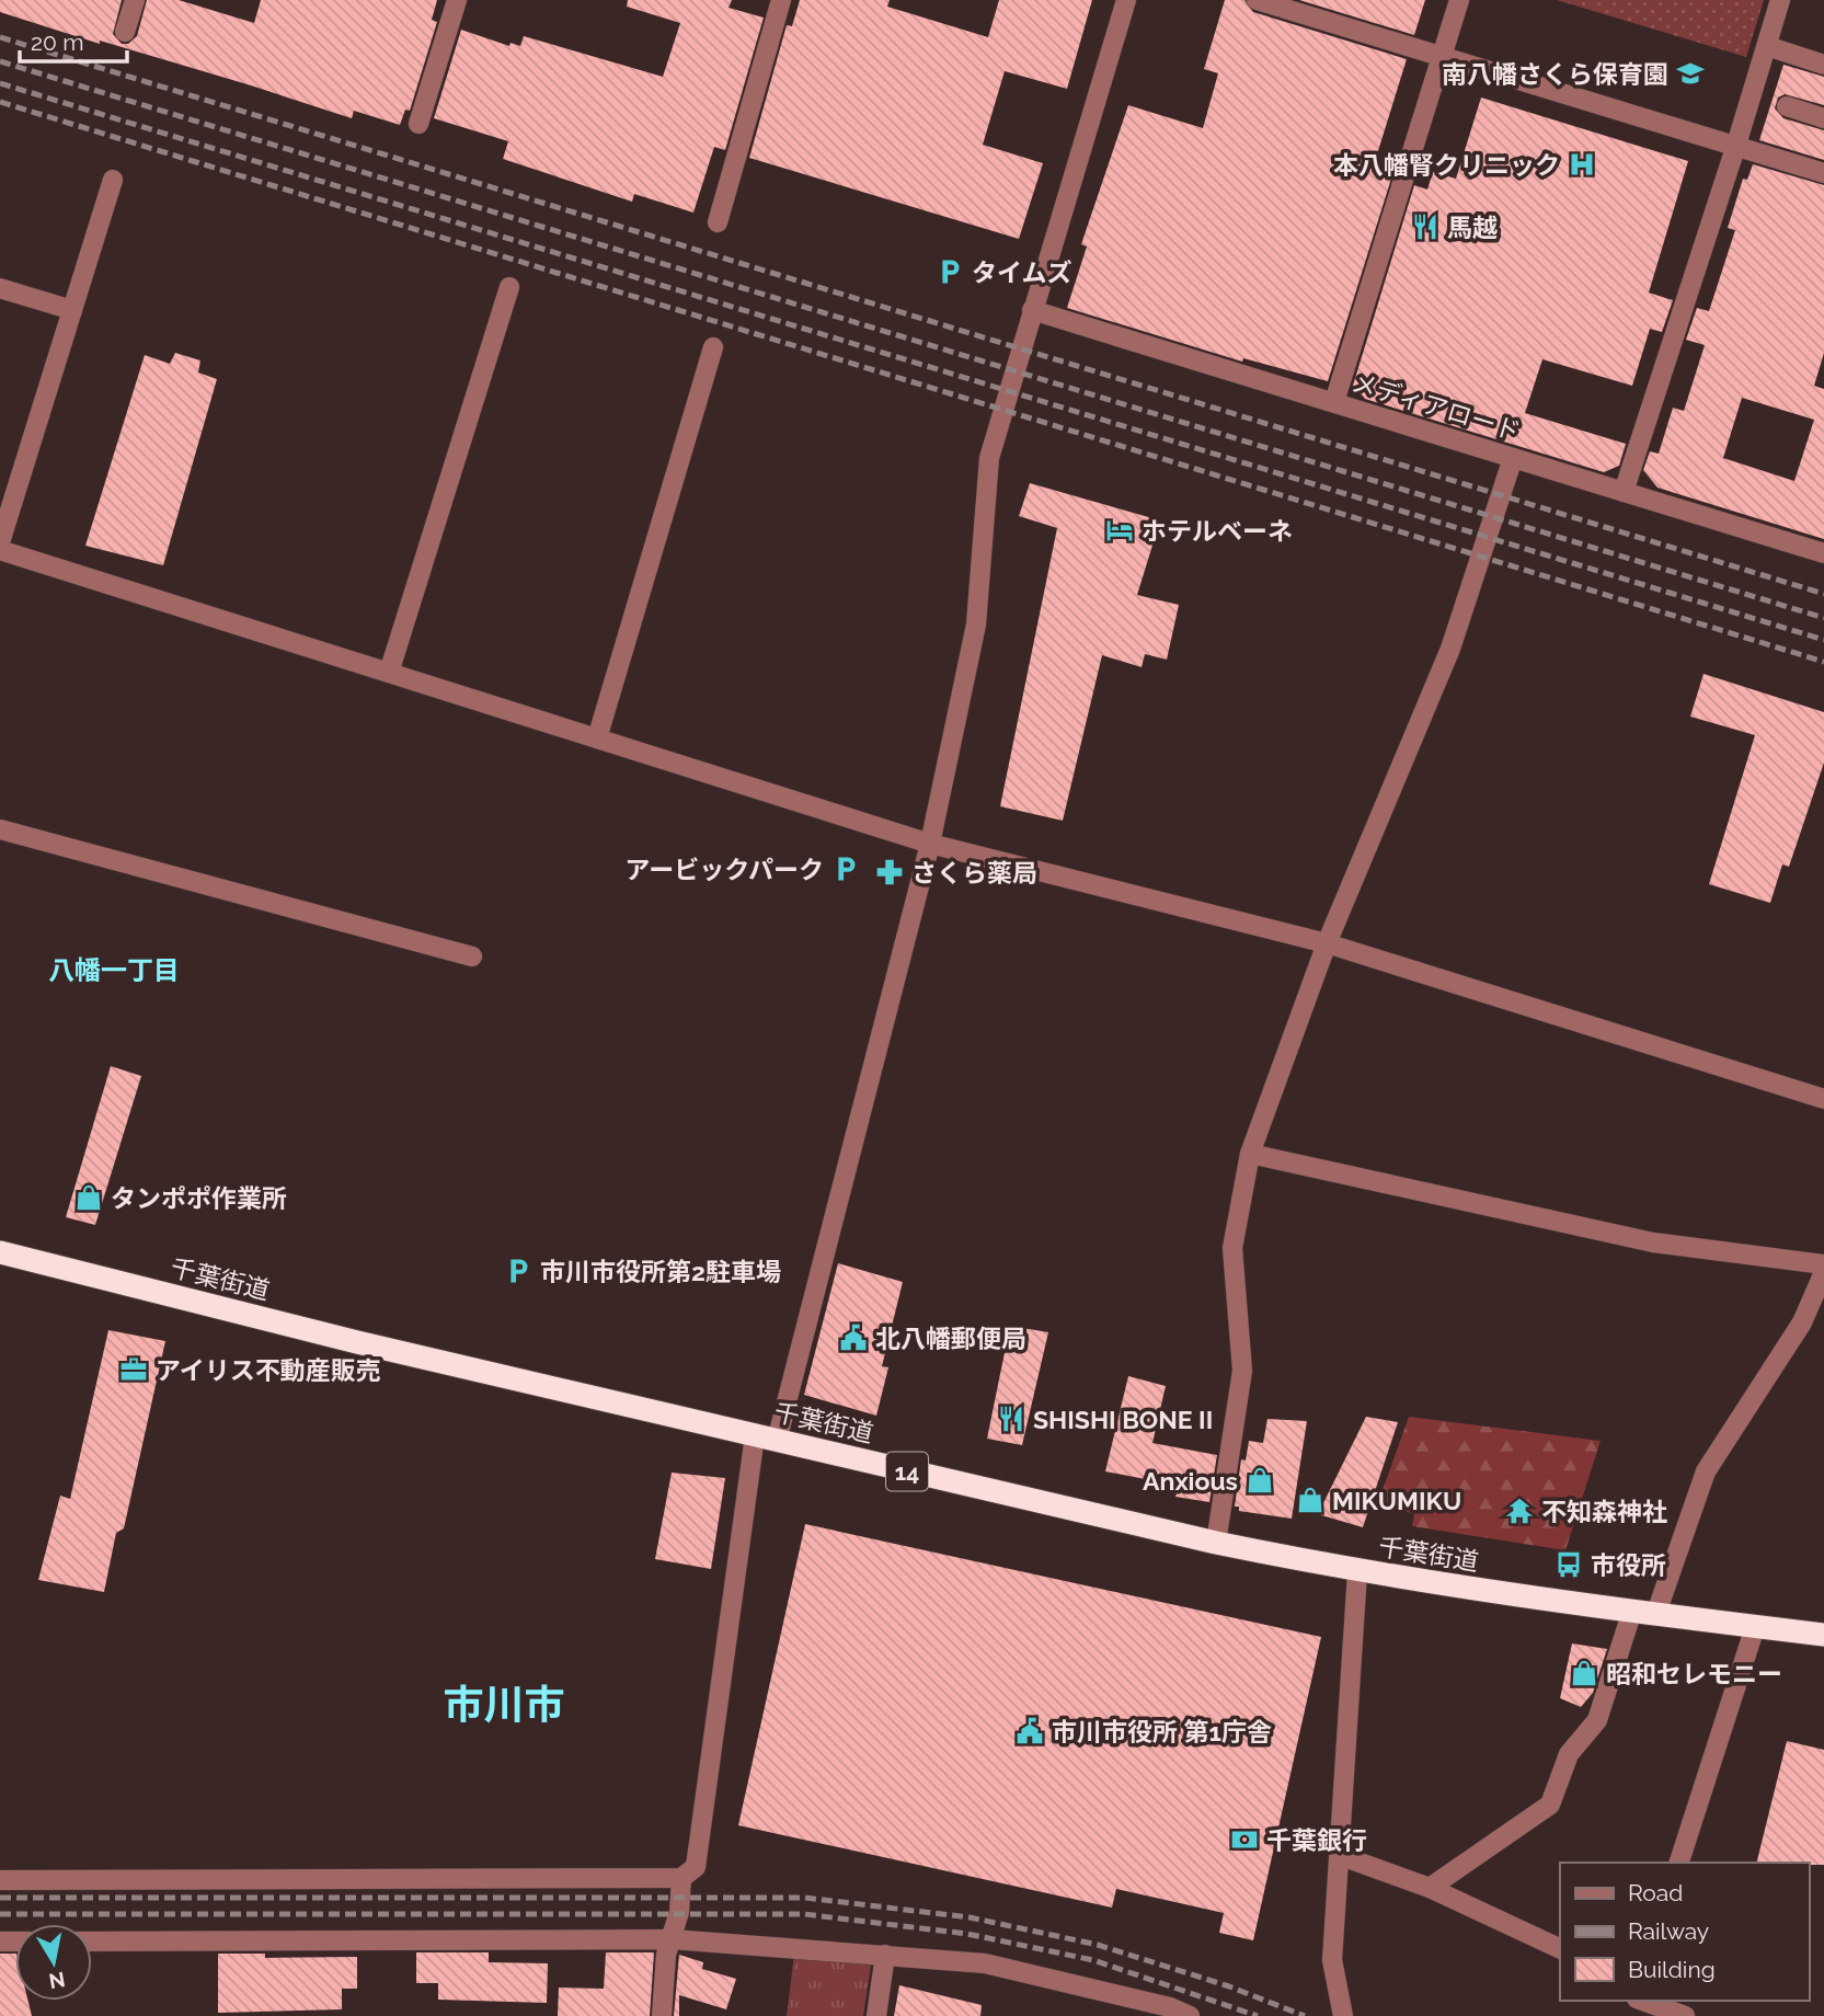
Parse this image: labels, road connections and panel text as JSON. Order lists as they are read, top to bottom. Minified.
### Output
{"streets":{"highway":["千葉街道","14"],"street":["メディアロード"]},"districts":["八幡一丁目","市川市"],"places":{"school or university":["南八幡さくら保育園"],"hospital":["本八幡腎クリニック"],"restaurant":["馬越","SHISHI BONE II"],"parking":["タイムズ","アービックパーク","市川市役所第2駐車場"],"hotel":["ホテルベーネ"],"pharmacy":["さくら薬局"],"shop":["タンポポ作業所","Anxious","MIKUMIKU","昭和セレモニー"],"public building":["北八幡郵便局","市川市役所 第1庁舎"],"office":["アイリス不動産販売"],"temple":["不知森神社"],"bus stop":["市役所"],"bank":["千葉銀行"]},"legend":["Road","Railway","Building"],"scale_bar":"20 m","north":"bottom"}
